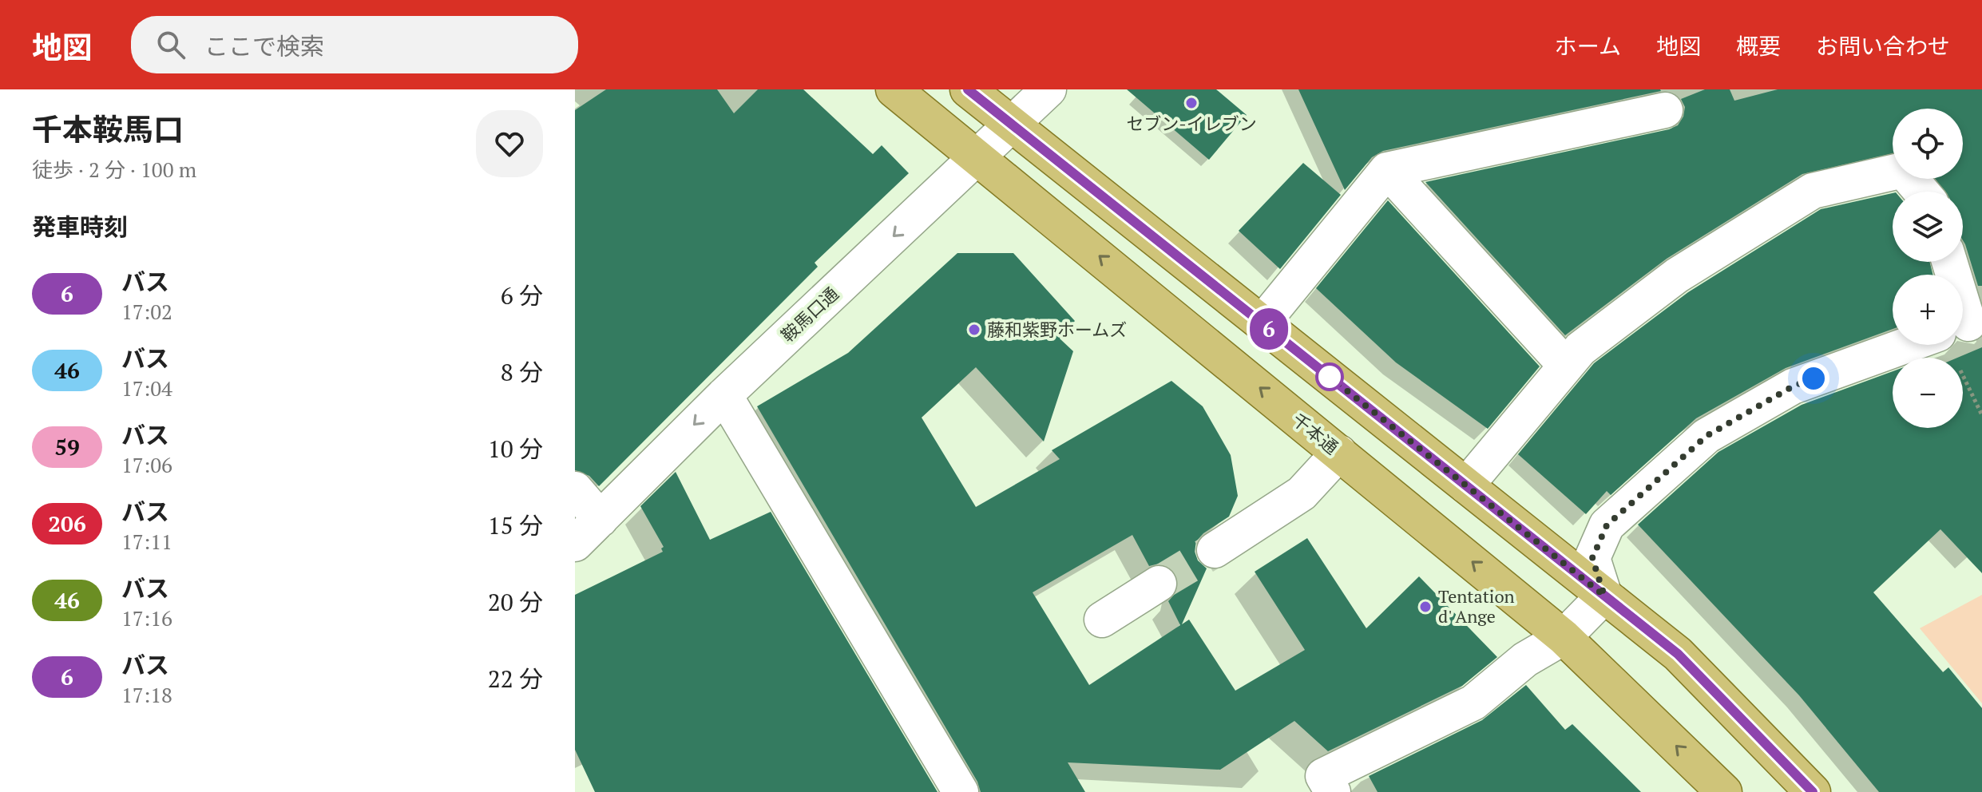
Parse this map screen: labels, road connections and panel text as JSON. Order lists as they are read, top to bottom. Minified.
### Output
{"streets":{"main road":["千本通"],"street":["鞍馬口通"]},"crossings":[["鞍馬口通","千本通"]],"one_way":["鞍馬口通"],"places":["セブン-イレブン","藤和紫野ホームズ","Tentation d' Ange"],"lines":["bus line 6"],"page":{"header":"地図","search":"ここで検索","nav":["ホーム","地図","概要","お問い合わせ"],"heading":[["千本鞍馬口","徒歩 · 2 分 · 100 m"],"発車時刻"],"on_map":"6","map_buttons":["+","−"],"list":[{"mark":"6","name":"バス","note":"17:02","value":"6 分"},{"mark":"46","name":"バス","note":"17:04","value":"8 分"},{"mark":"59","name":"バス","note":"17:06","value":"10 分"},{"mark":"206","name":"バス","note":"17:11","value":"15 分"},{"mark":"46","name":"バス","note":"17:16","value":"20 分"},{"mark":"6","name":"バス","note":"17:18","value":"22 分"}]}}
